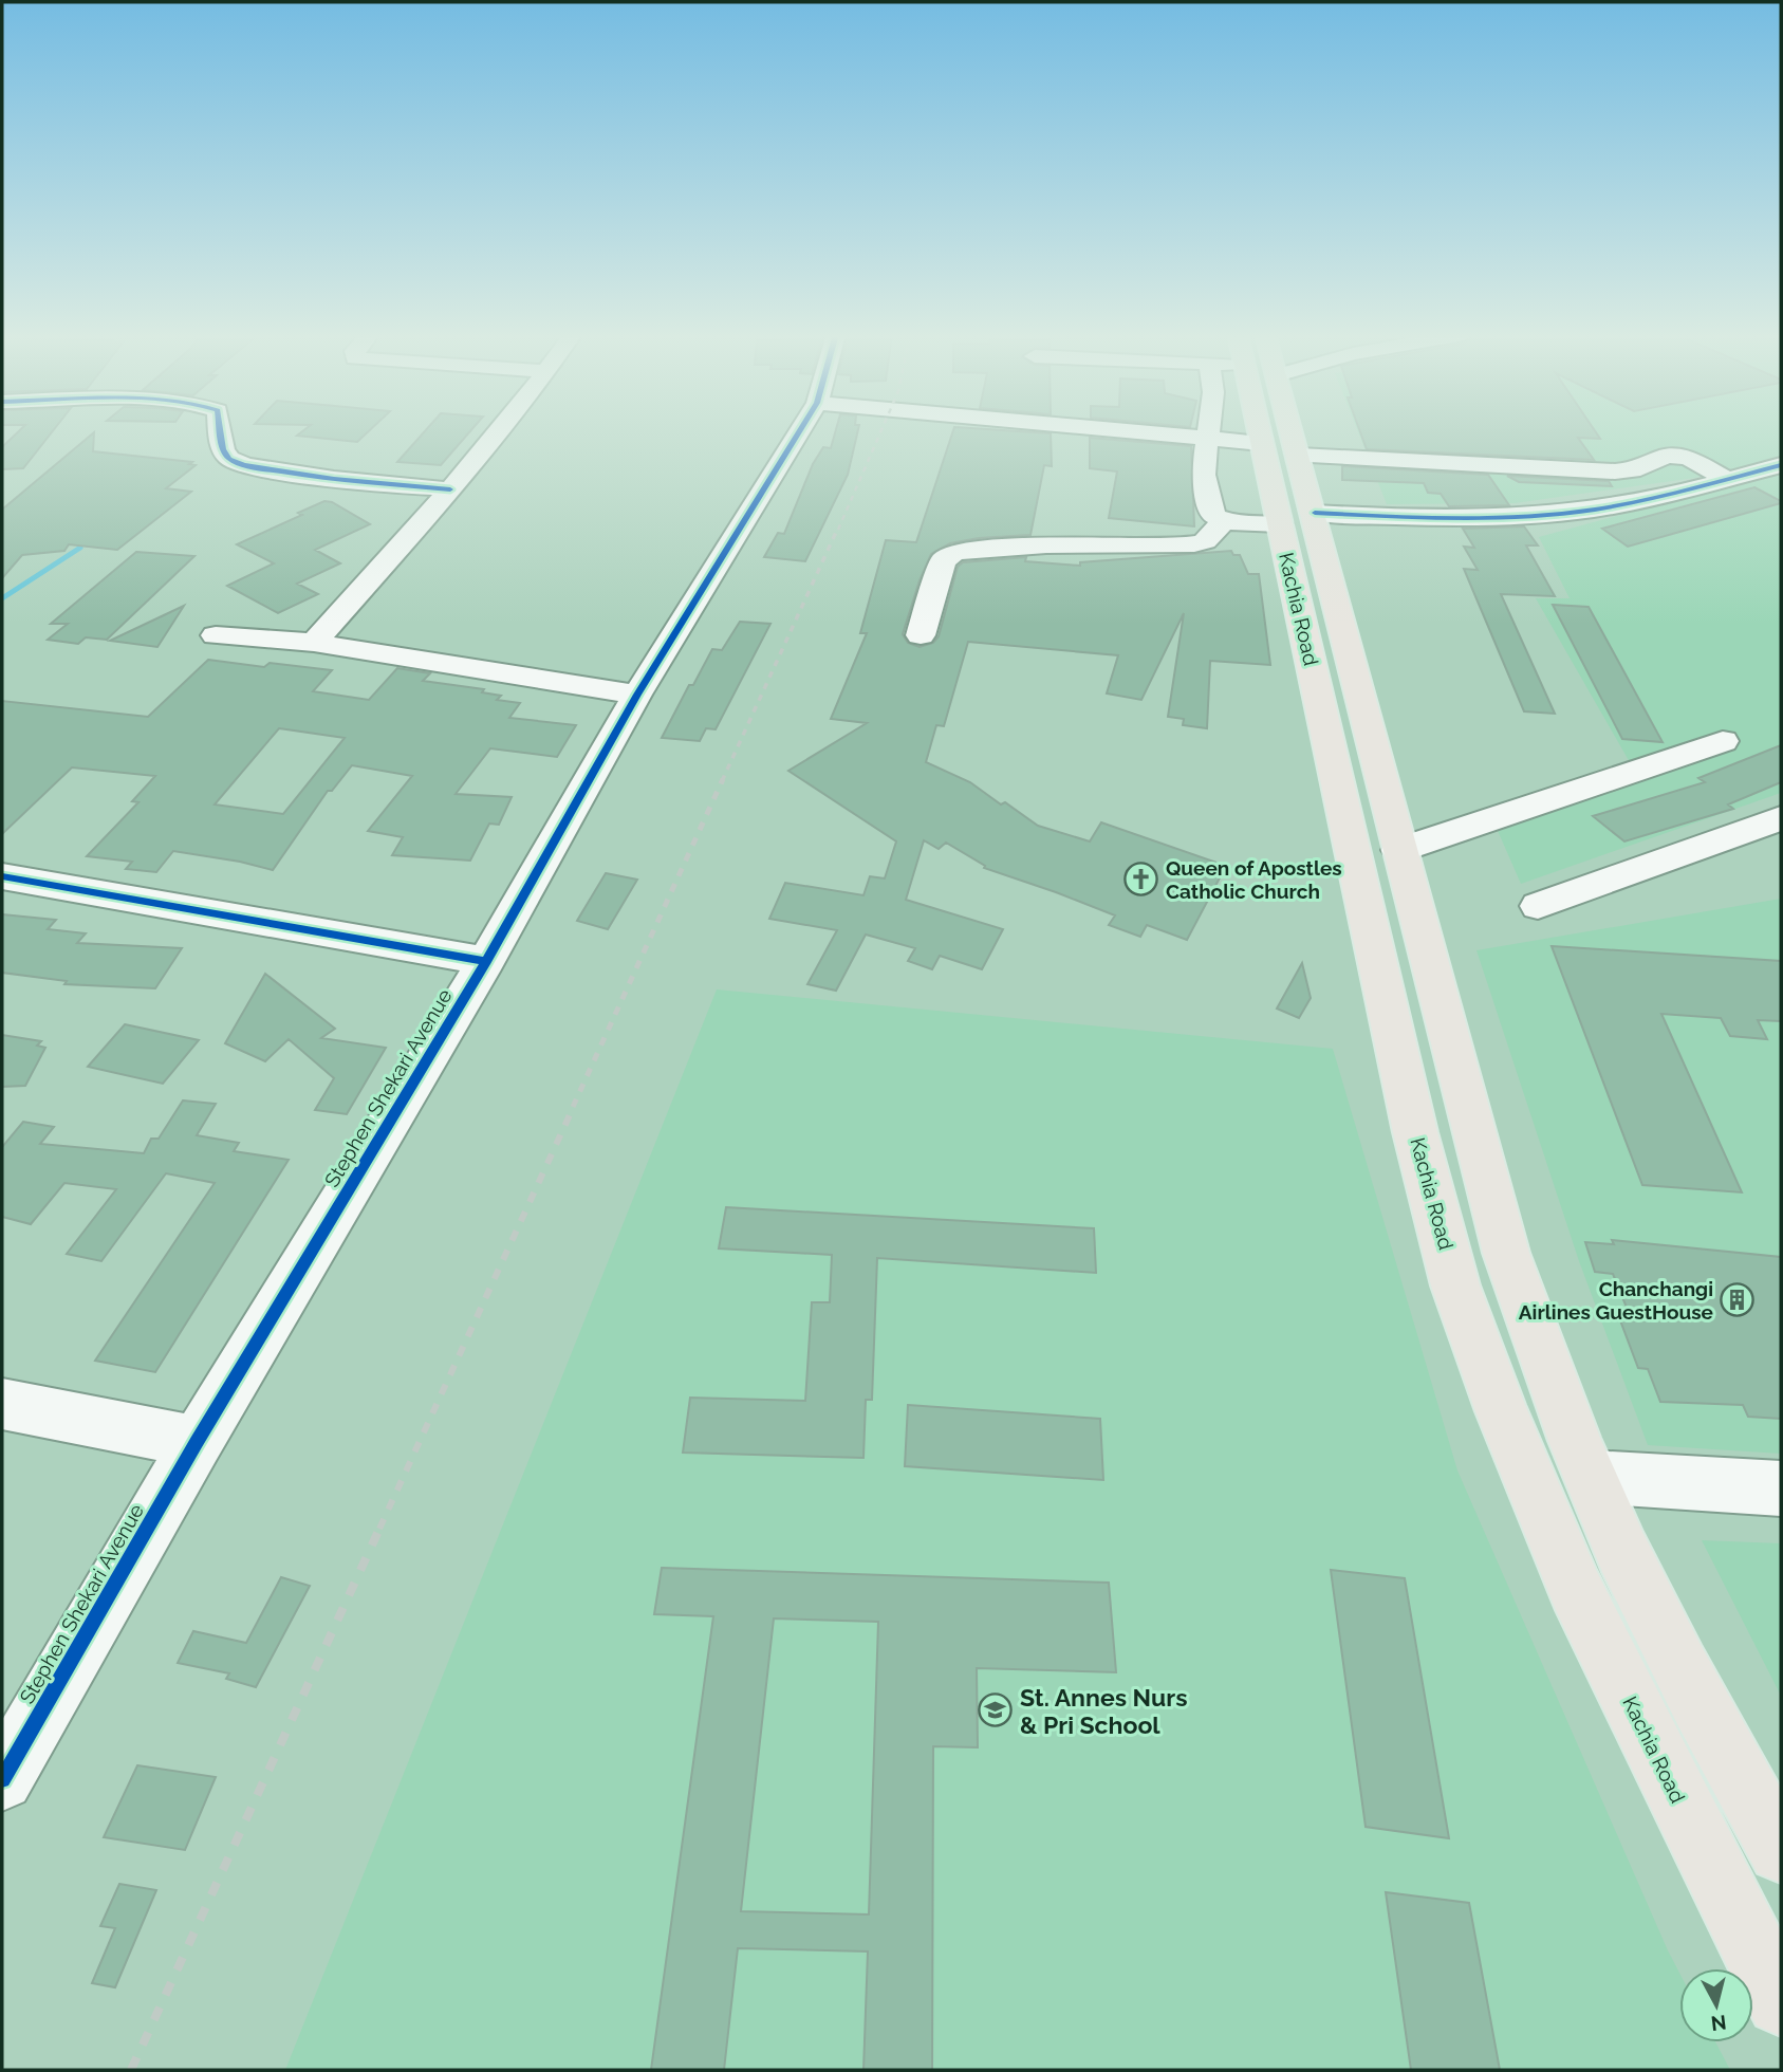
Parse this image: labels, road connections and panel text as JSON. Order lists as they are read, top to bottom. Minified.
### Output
{"streets":{"main road":["Kachia Road"],"street":["Stephen Shekari Avenue"]},"places":{"church":["Queen of Apostles Catholic Church"],"building":["Chanchangi Airlines GuestHouse"],"school or university":["St. Annes Nurs & Pri School"]},"north":"bottom"}
